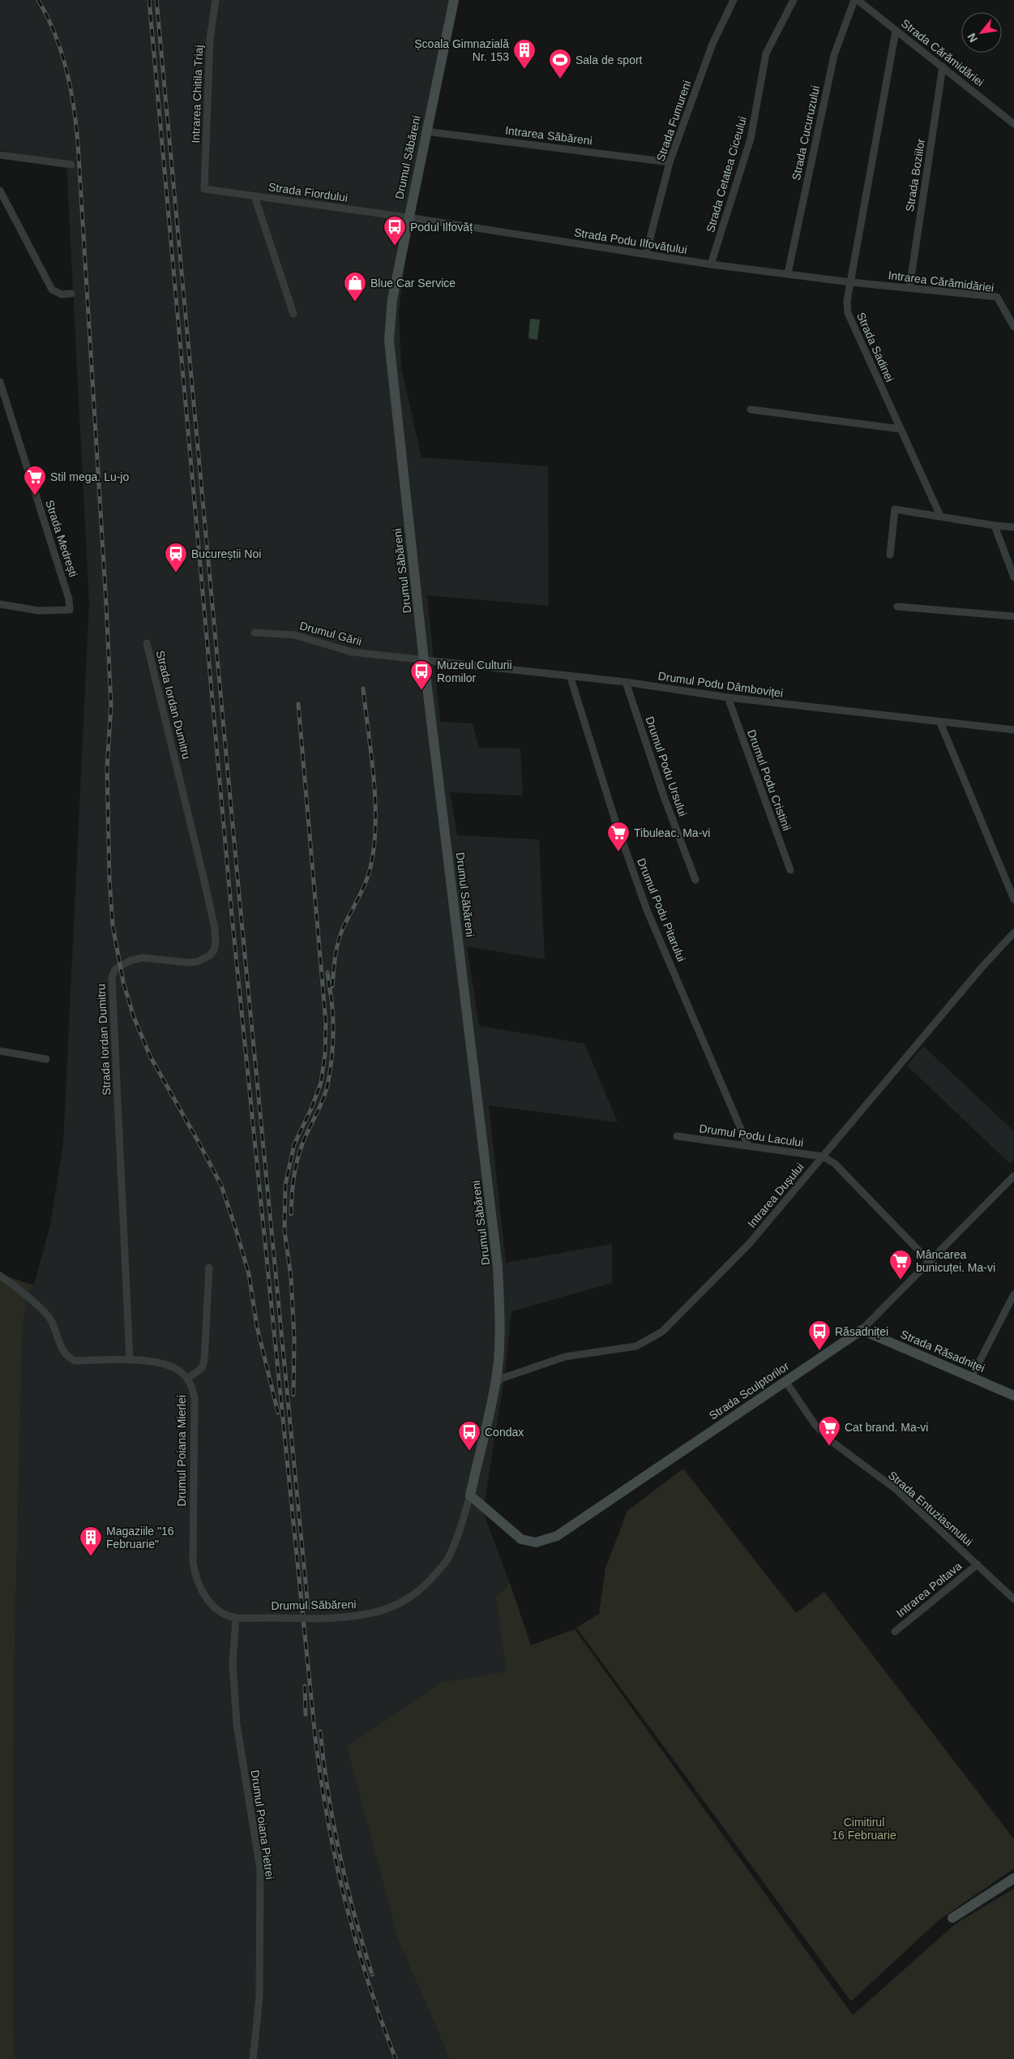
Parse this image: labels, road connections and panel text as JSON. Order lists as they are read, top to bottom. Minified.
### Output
{"streets":{"main road":["Drumul Săbăreni","Strada Răsadniței","Strada Sculptorilor"],"street":["Strada Cărămidăriei","Intrarea Chitila Triaj","Strada Fumureni","Strada Cucuruzului","Intrarea Săbăreni","Strada Cetatea Ciceului","Strada Boziilor","Strada Fiordului","Strada Podu Ilfovățului","Intrarea Cărămidăriei","Strada Sadinei","Strada Medrești","Drumul Gării","Drumul Podu Dâmboviței","Strada Iordan Dumitru","Drumul Podu Ursului","Drumul Podu Cristinii","Drumul Podu Pitarului","Drumul Podu Lacului","Intrarea Dușului","Drumul Poiana Mierlei","Strada Entuziasmului","Intrarea Poltava","Drumul Poiana Pietrei"]},"crossings":[["Strada Cărămidăriei","Strada Boziilor"],["Strada Cărămidăriei","Strada Sadinei"],["Intrarea Chitila Triaj","Strada Fiordului"],["Strada Fumureni","Intrarea Săbăreni"],["Strada Fumureni","Strada Podu Ilfovățului"],["Strada Cucuruzului","Strada Podu Ilfovățului"],["Intrarea Săbăreni","Drumul Săbăreni"],["Drumul Săbăreni","Strada Fiordului"],["Drumul Săbăreni","Strada Podu Ilfovățului"],["Drumul Săbăreni","Drumul Gării"],["Drumul Săbăreni","Drumul Podu Dâmboviței"],["Drumul Săbăreni","Intrarea Dușului"],["Drumul Săbăreni","Strada Sculptorilor"],["Drumul Săbăreni","Drumul Poiana Mierlei"],["Drumul Săbăreni","Drumul Poiana Pietrei"],["Strada Cetatea Ciceului","Strada Podu Ilfovățului"],["Strada Boziilor","Intrarea Cărămidăriei"],["Strada Fiordului","Strada Podu Ilfovățului"],["Strada Podu Ilfovățului","Intrarea Cărămidăriei"],["Strada Podu Ilfovățului","Strada Sadinei"],["Intrarea Cărămidăriei","Strada Sadinei"],["Drumul Gării","Drumul Podu Dâmboviței"],["Drumul Podu Dâmboviței","Drumul Podu Ursului"],["Drumul Podu Dâmboviței","Drumul Podu Cristinii"],["Drumul Podu Dâmboviței","Drumul Podu Pitarului"],["Strada Iordan Dumitru","Drumul Poiana Mierlei"],["Drumul Podu Pitarului","Drumul Podu Lacului"],["Drumul Podu Lacului","Intrarea Dușului"],["Strada Răsadniței","Strada Sculptorilor"],["Strada Sculptorilor","Strada Entuziasmului"],["Drumul Poiana Mierlei","Drumul Poiana Pietrei"],["Strada Entuziasmului","Intrarea Poltava"]],"parks":["Cimitirul 16 Februarie"],"places":{"building":["Școala Gimnazială Nr. 153","Magaziile \"16 Februarie\""],"sports":["Sala de sport"],"bus stop":["Podul Ilfovăț","Muzeul Culturii Romilor","Răsadniței","Condax"],"shop":["Blue Car Service"],"supermarket":["Stil mega. Lu-jo","Tibuleac. Ma-vi","Mâncarea bunicuței. Ma-vi","Cat brand. Ma-vi"],"station":["Bucureștii Noi"]},"north":"bottom left"}
